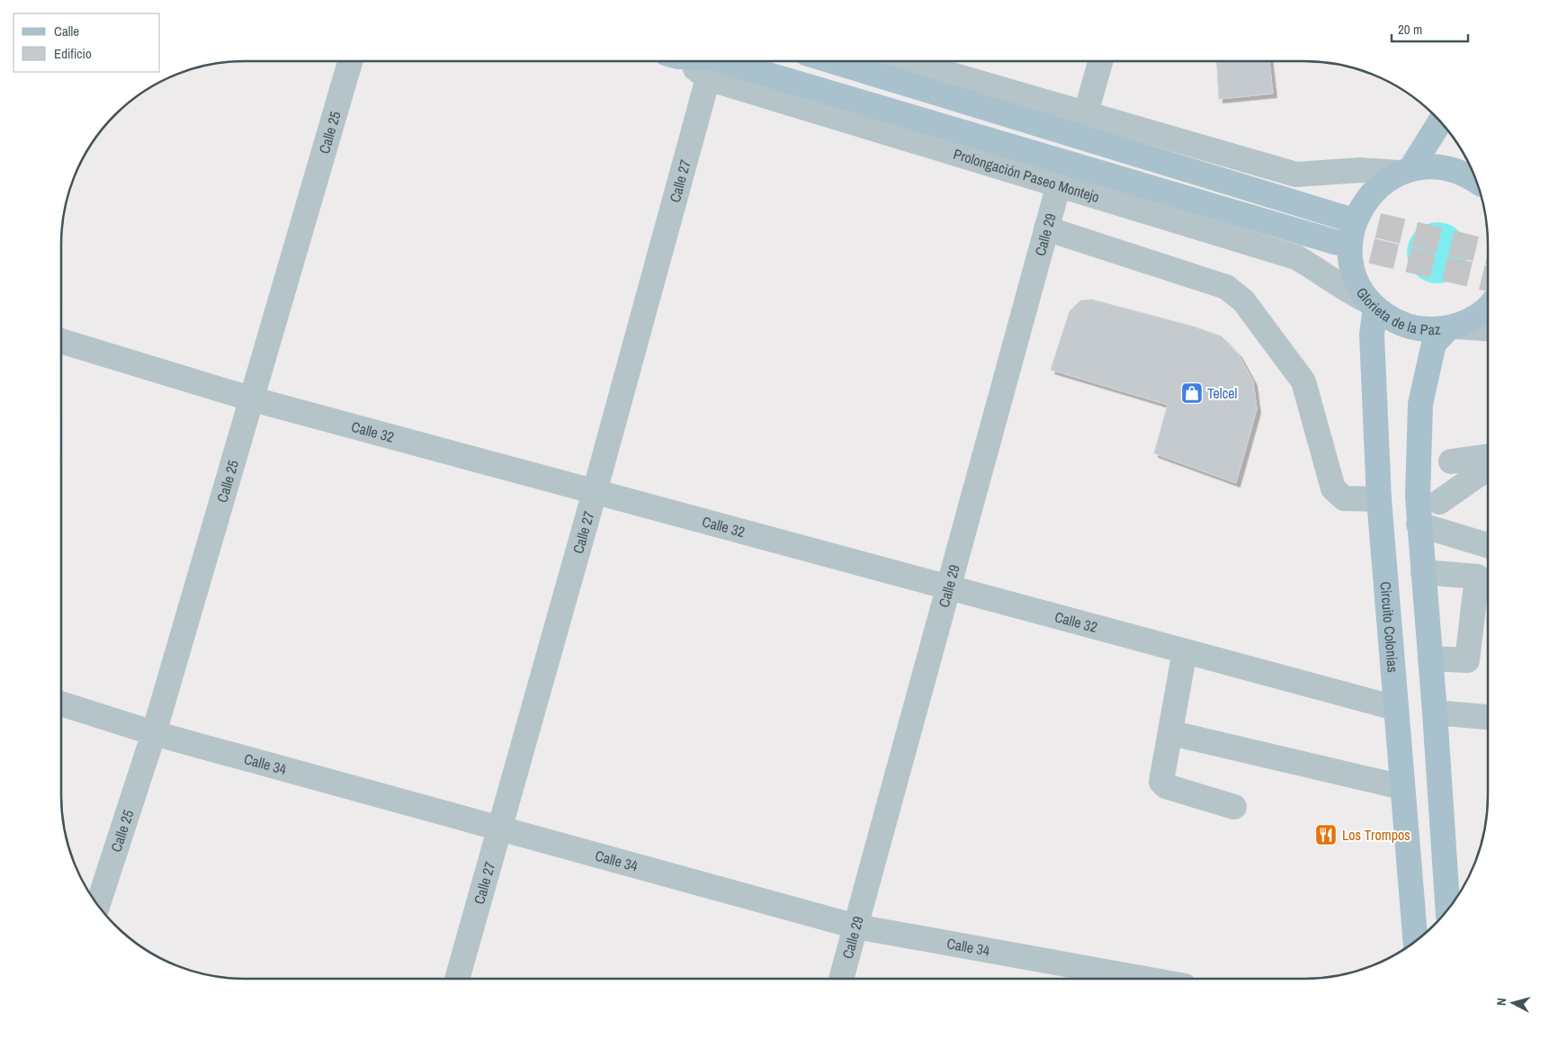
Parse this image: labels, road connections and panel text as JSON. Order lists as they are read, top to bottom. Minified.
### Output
{"streets":{"main road":["Prolongación Paseo Montejo","Glorieta de la Paz","Circuito Colonias"],"street":["Calle 25","Calle 27","Calle 29","Calle 32","Calle 34"]},"crossings":[["Calle 25","Calle 32"],["Calle 25","Calle 34"],["Prolongación Paseo Montejo","Calle 27"],["Prolongación Paseo Montejo","Calle 29"],["Prolongación Paseo Montejo","Glorieta de la Paz"],["Prolongación Paseo Montejo","Circuito Colonias"],["Calle 27","Calle 32"],["Calle 27","Calle 34"],["Calle 29","Calle 32"],["Calle 29","Calle 34"],["Glorieta de la Paz","Circuito Colonias"],["Calle 32","Circuito Colonias"]],"places":{"shop":["Telcel"],"restaurant":["Los Trompos"]},"legend":["Calle","Edificio"],"scale_bar":"20 m","north":"left"}
